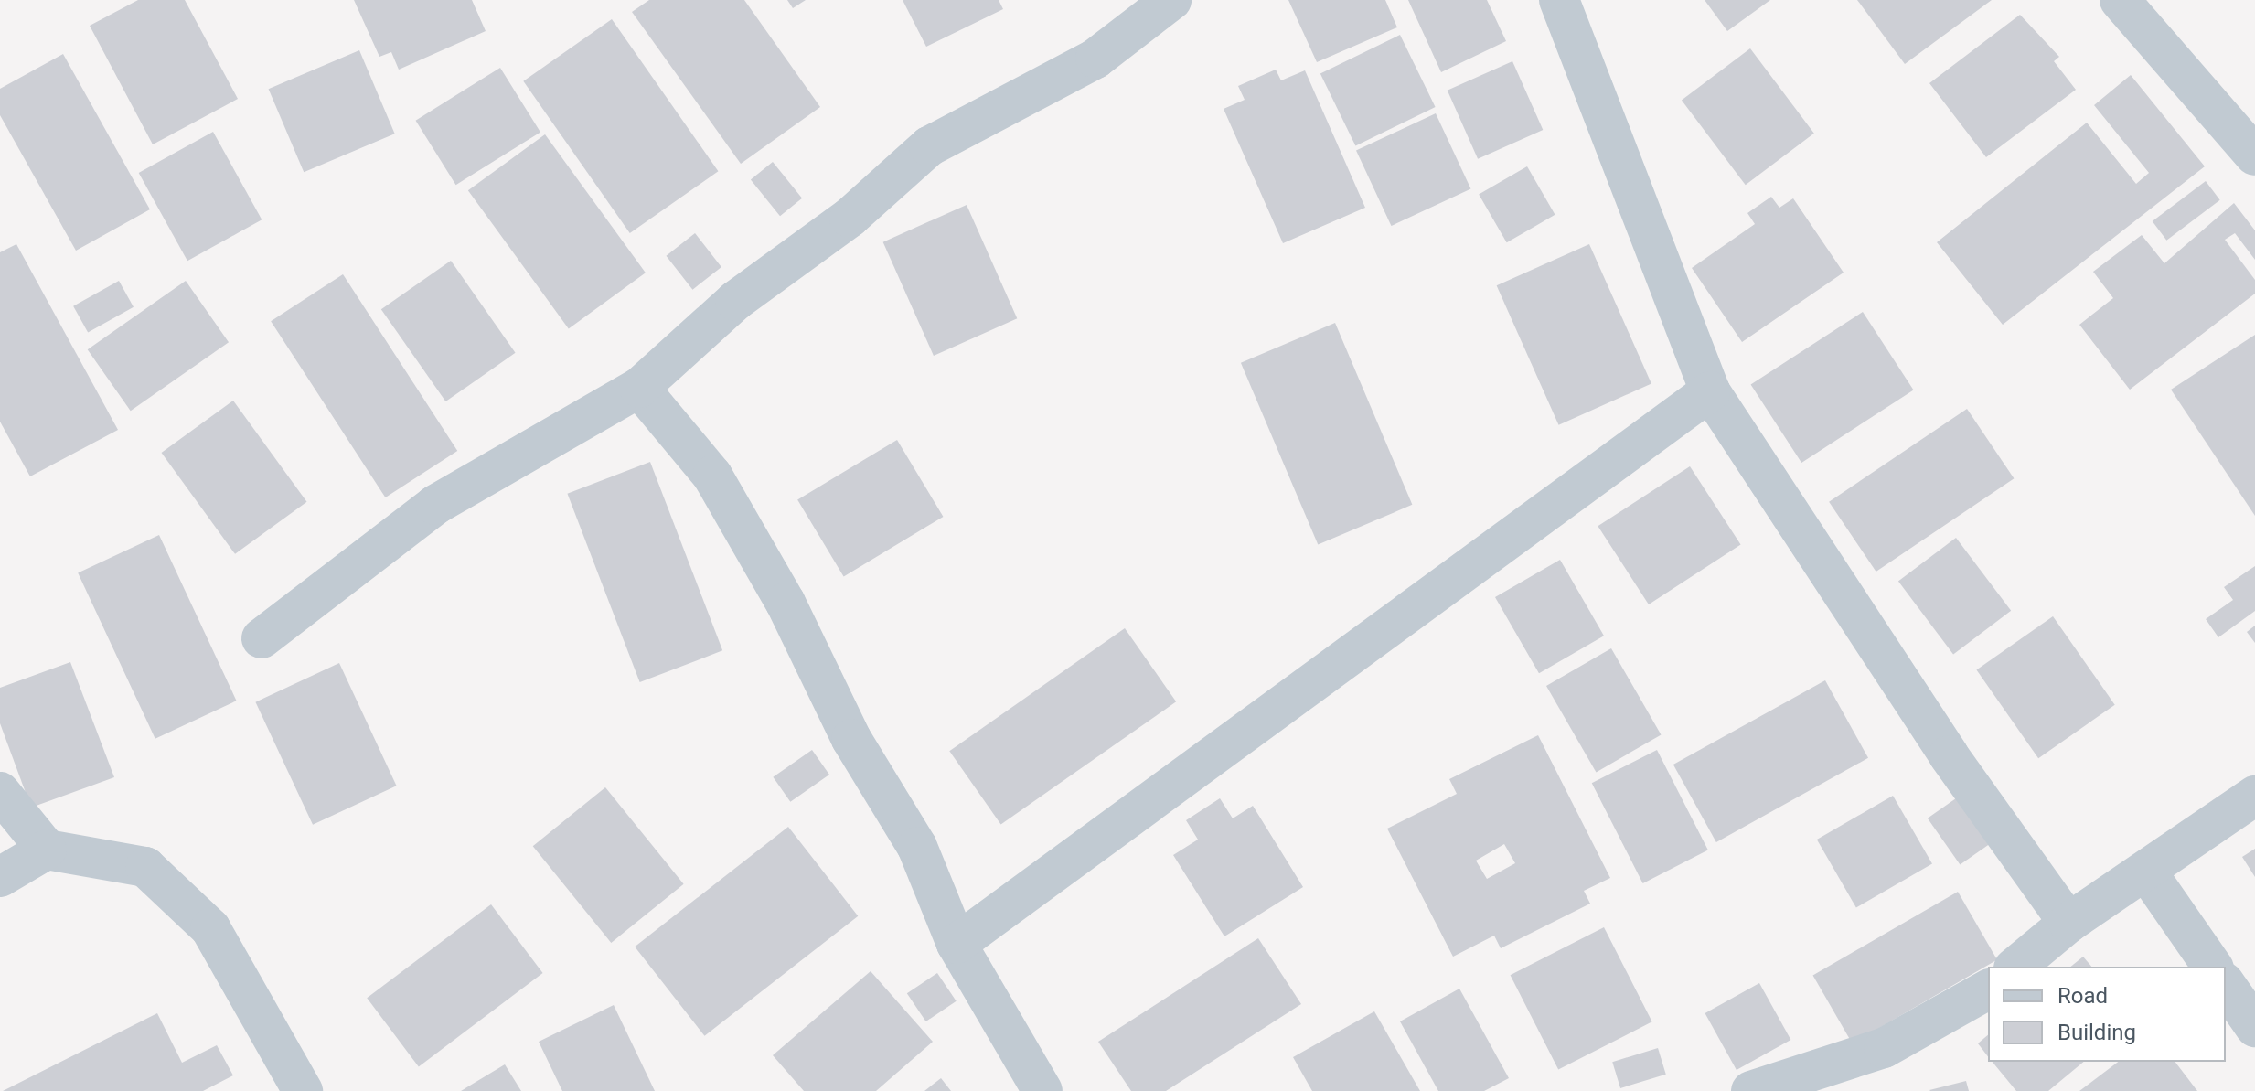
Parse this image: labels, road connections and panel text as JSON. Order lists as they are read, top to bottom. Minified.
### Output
{"legend":["Road","Building"]}
